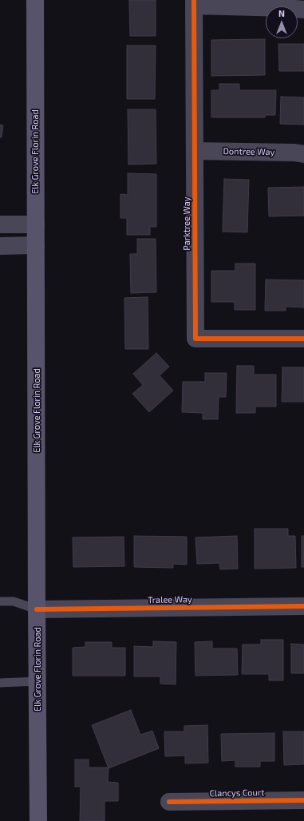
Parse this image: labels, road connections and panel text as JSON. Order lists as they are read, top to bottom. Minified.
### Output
{"streets":{"main road":["Elk Grove Florin Road"],"street":["Dontree Way","Parktree Way","Tralee Way","Clancys Court"]},"crossings":[["Elk Grove Florin Road","Tralee Way"],["Dontree Way","Parktree Way"]],"north":"top"}
